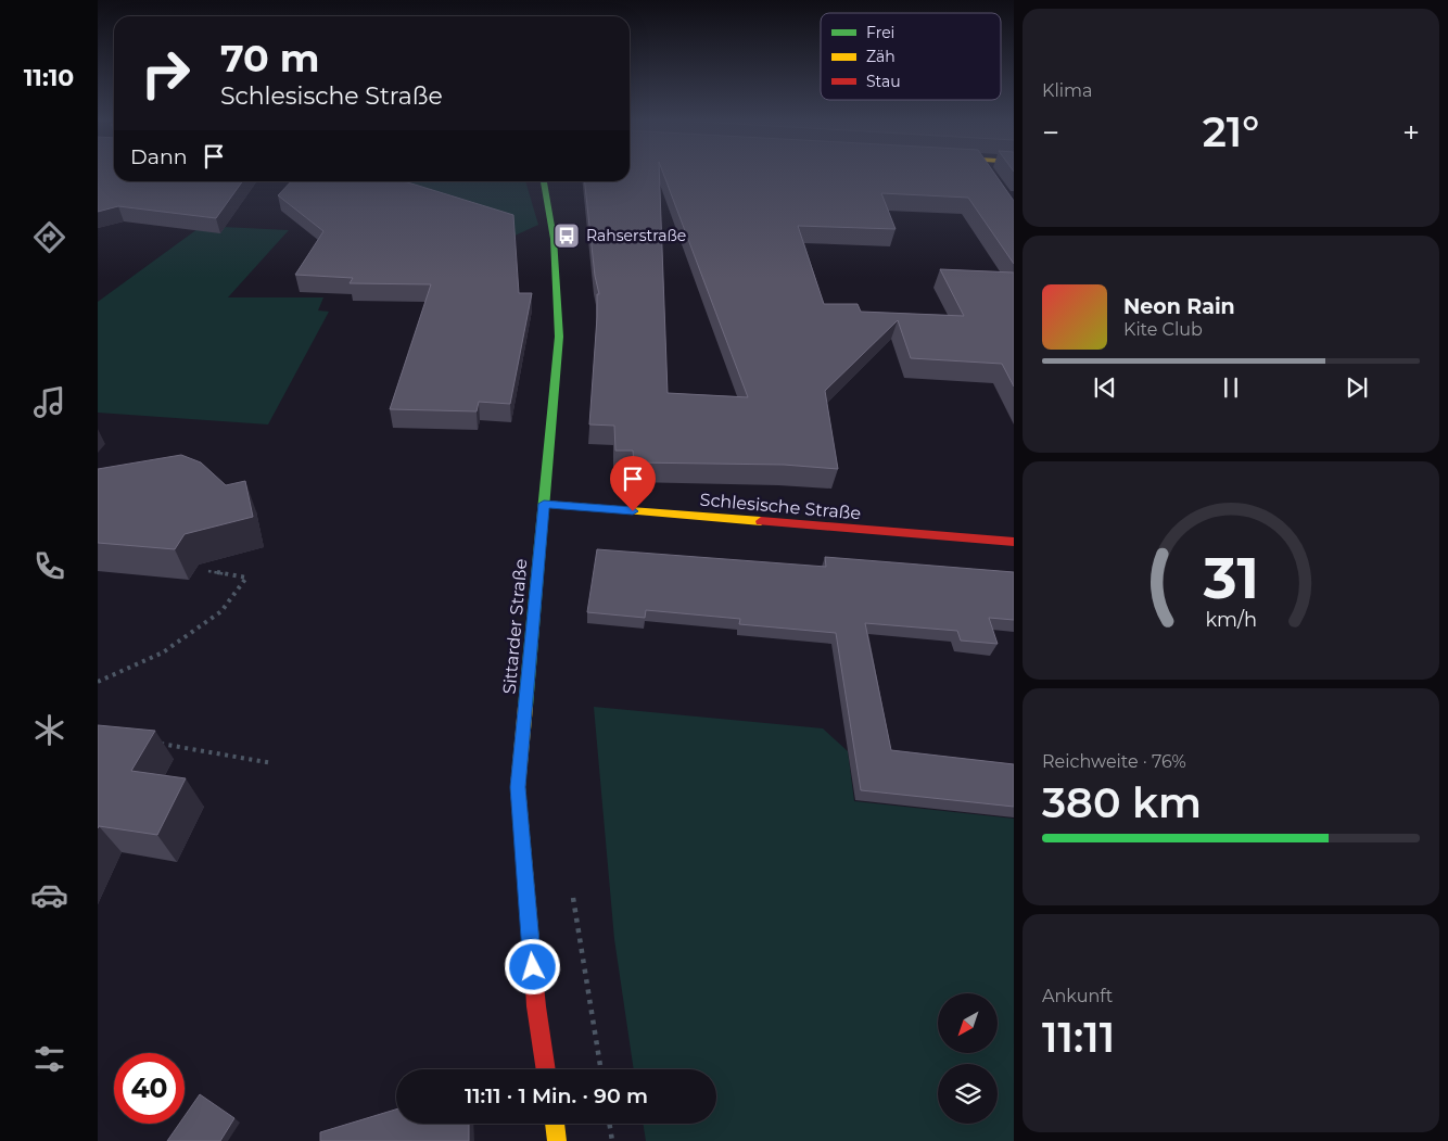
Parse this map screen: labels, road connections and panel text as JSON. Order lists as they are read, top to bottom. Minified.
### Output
{"streets":{"street":["Schlesische Straße","Sittarder Straße"]},"crossings":[["Schlesische Straße","Sittarder Straße"]],"places":{"bus stop":["Rahserstraße"]},"legend":["Frei","Zäh","Stau"],"north":"bottom left","page":{"tabs":"11:10","tile":["Klima",["Reichweite · 76%","380 km"],["Ankunft","11:11"]],"turn":["70 m","Schlesische Straße"],"heat":["−","21°","+"],"then":"Dann","song":["Neon Rain","Kite Club"],"limit":"40","trip":"11:11 · 1 Min. · 90 m","gauge":["31","km/h"]}}
